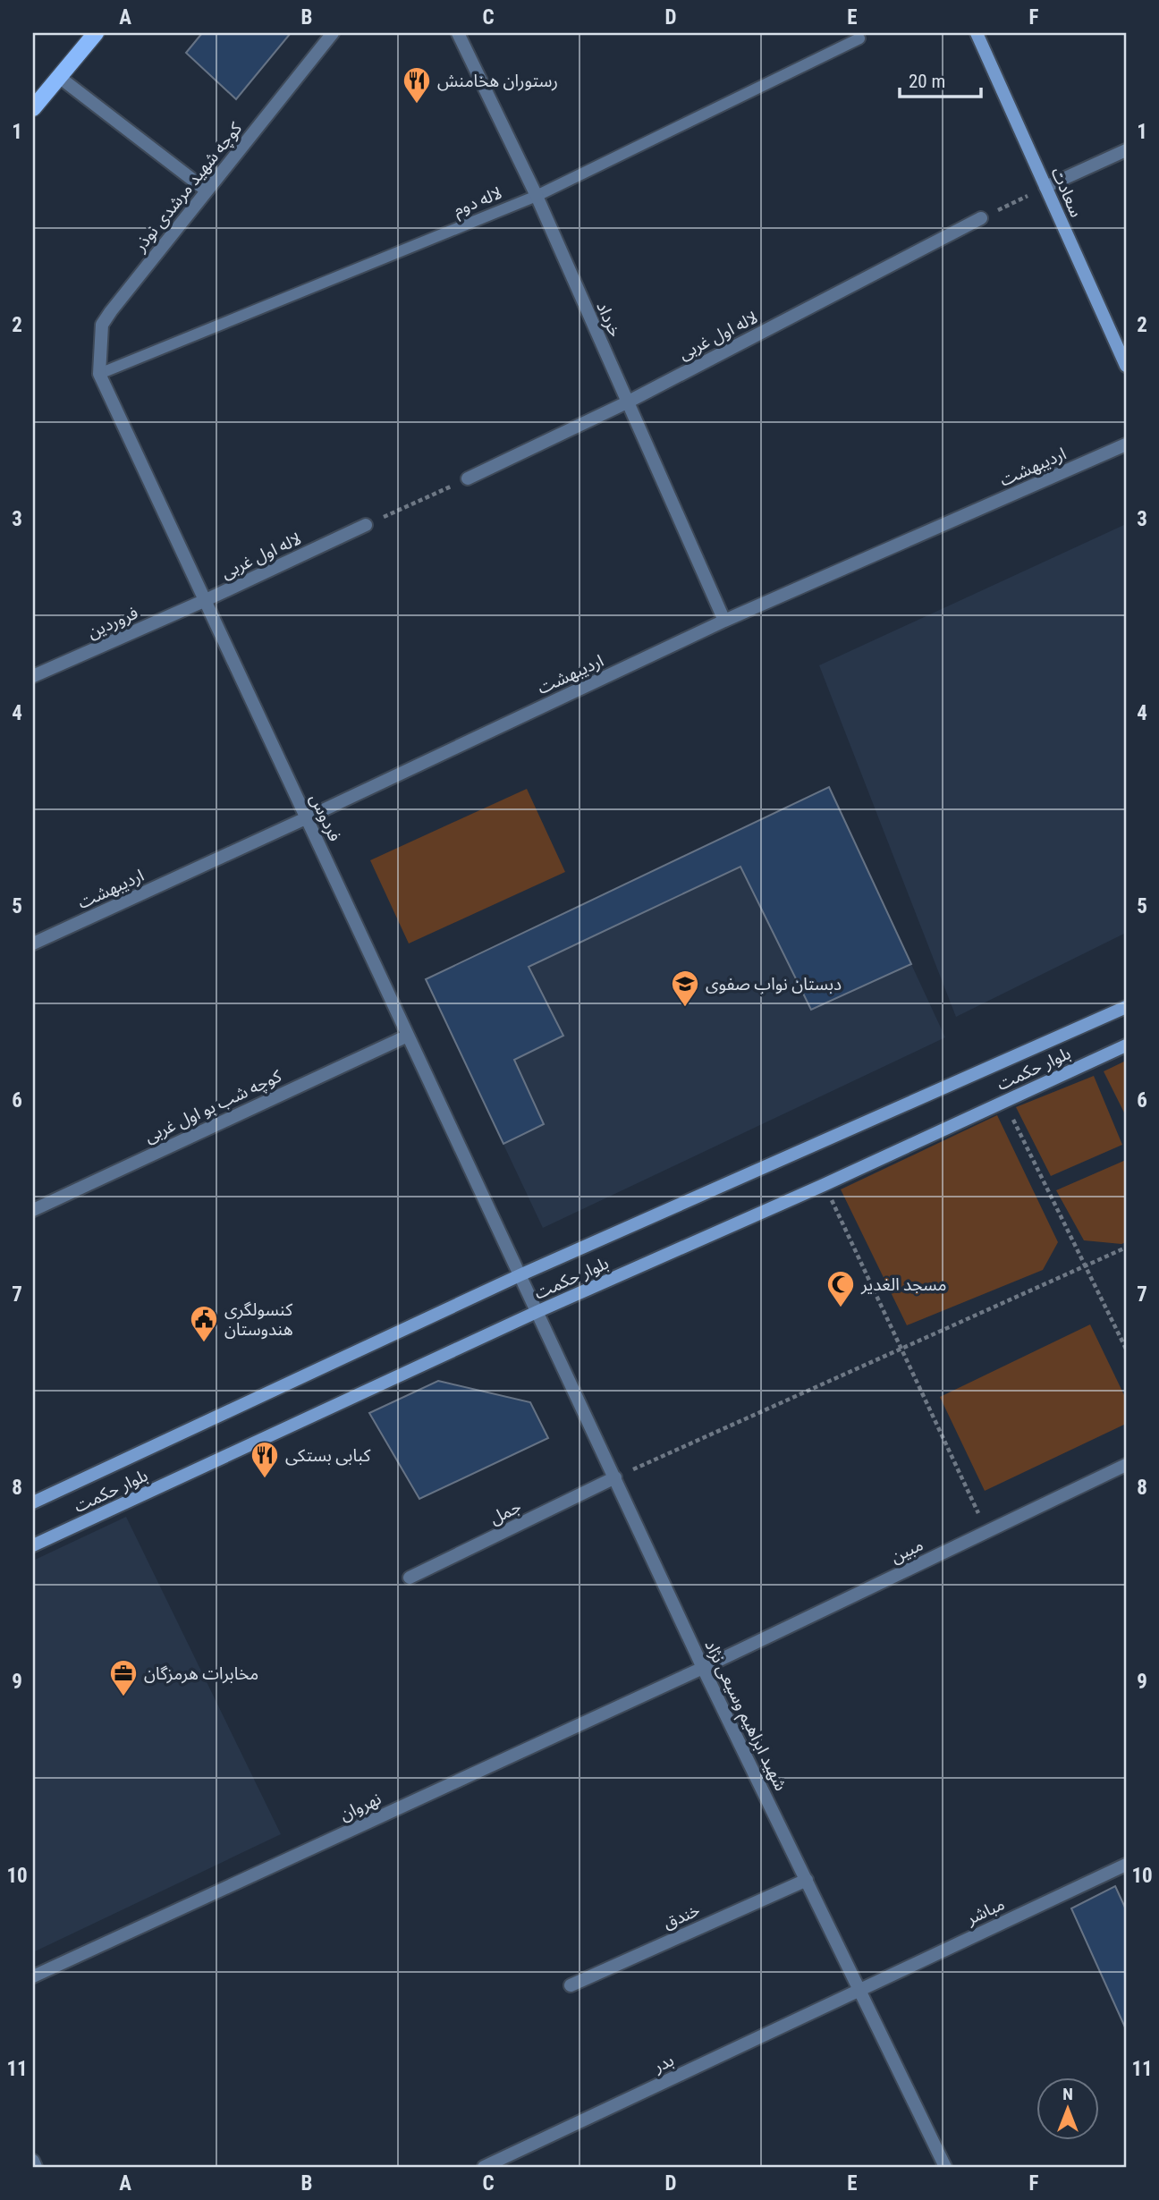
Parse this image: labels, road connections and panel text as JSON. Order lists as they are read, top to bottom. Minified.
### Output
{"streets":{"street":["کوچه شهید مرشدی نوذر","سعادت","خرداد","لاله اول غربی","اردیبهشت","فروردین","فردوس","بلوار حکمت","کوچه شب بو اول غربی","جمل","مبین","شهید ابراهیم وسیعی نژاد","نهروان","مباشر","خندق","بدر"],"lane":["لاله دوم"]},"crossings":[["کوچه شهید مرشدی نوذر","لاله دوم"],["کوچه شهید مرشدی نوذر","فردوس"],["لاله دوم","خرداد"],["لاله دوم","فردوس"],["خرداد","لاله اول غربی"],["خرداد","اردیبهشت"],["لاله اول غربی","فروردین"],["لاله اول غربی","فردوس"],["اردیبهشت","فردوس"],["فروردین","فردوس"],["فردوس","بلوار حکمت"],["فردوس","کوچه شب بو اول غربی"],["فردوس","شهید ابراهیم وسیعی نژاد"],["بلوار حکمت","شهید ابراهیم وسیعی نژاد"],["جمل","شهید ابراهیم وسیعی نژاد"],["مبین","شهید ابراهیم وسیعی نژاد"],["مبین","نهروان"],["شهید ابراهیم وسیعی نژاد","نهروان"],["شهید ابراهیم وسیعی نژاد","مباشر"],["شهید ابراهیم وسیعی نژاد","خندق"],["شهید ابراهیم وسیعی نژاد","بدر"],["مباشر","بدر"]],"places":{"restaurant":["رستوران هخامنش","کبابی بستکی"],"school or university":["دبستان نواب صفوی"],"mosque":["مسجد الغدیر"],"public building":["کنسولگری هندوستان"],"office":["مخابرات هرمزگان"]},"scale_bar":"20 m","north":"top","grid":{"columns":["A","B","C","D","E","F"],"rows":["1","2","3","4","5","6","7","8","9","10","11"]}}
